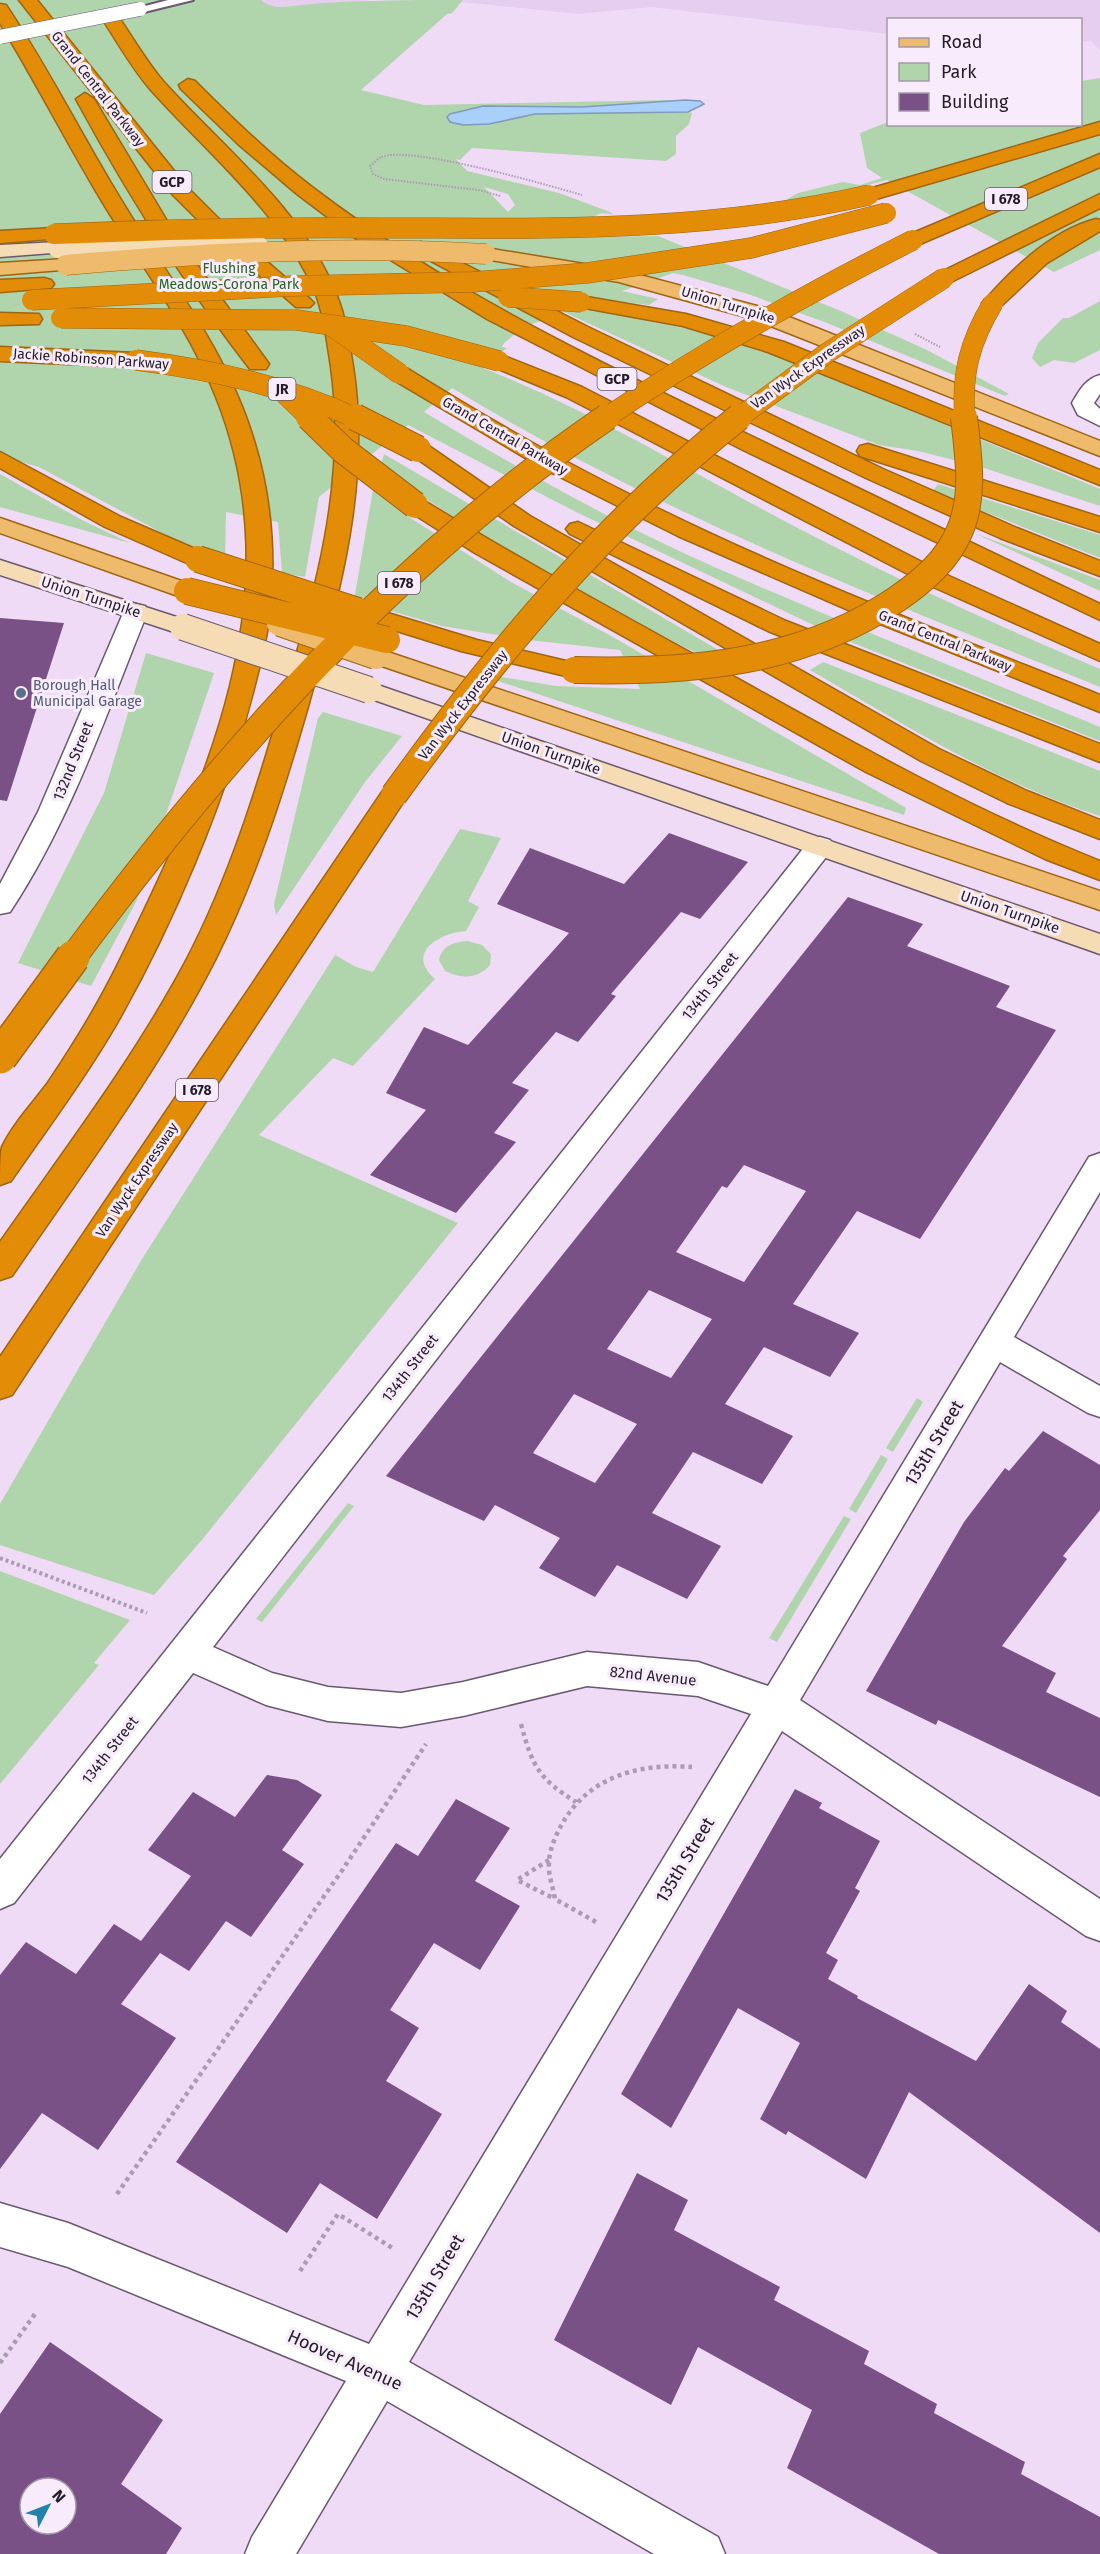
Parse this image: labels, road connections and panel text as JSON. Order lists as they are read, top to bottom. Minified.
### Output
{"streets":{"highway":["Grand Central Parkway","GCP","I 678","Jackie Robinson Parkway","Van Wyck Expressway","JR"],"main road":["Union Turnpike"],"street":["132nd Street","134th Street","135th Street","82nd Avenue","Hoover Avenue"]},"crossings":[["Union Turnpike","132nd Street"],["Union Turnpike","134th Street"],["134th Street","82nd Avenue"],["135th Street","82nd Avenue"],["135th Street","Hoover Avenue"]],"parks":["Flushing Meadows-Corona Park"],"places":["Borough Hall Municipal Garage"],"legend":["Road","Park","Building"],"north":"top right"}
